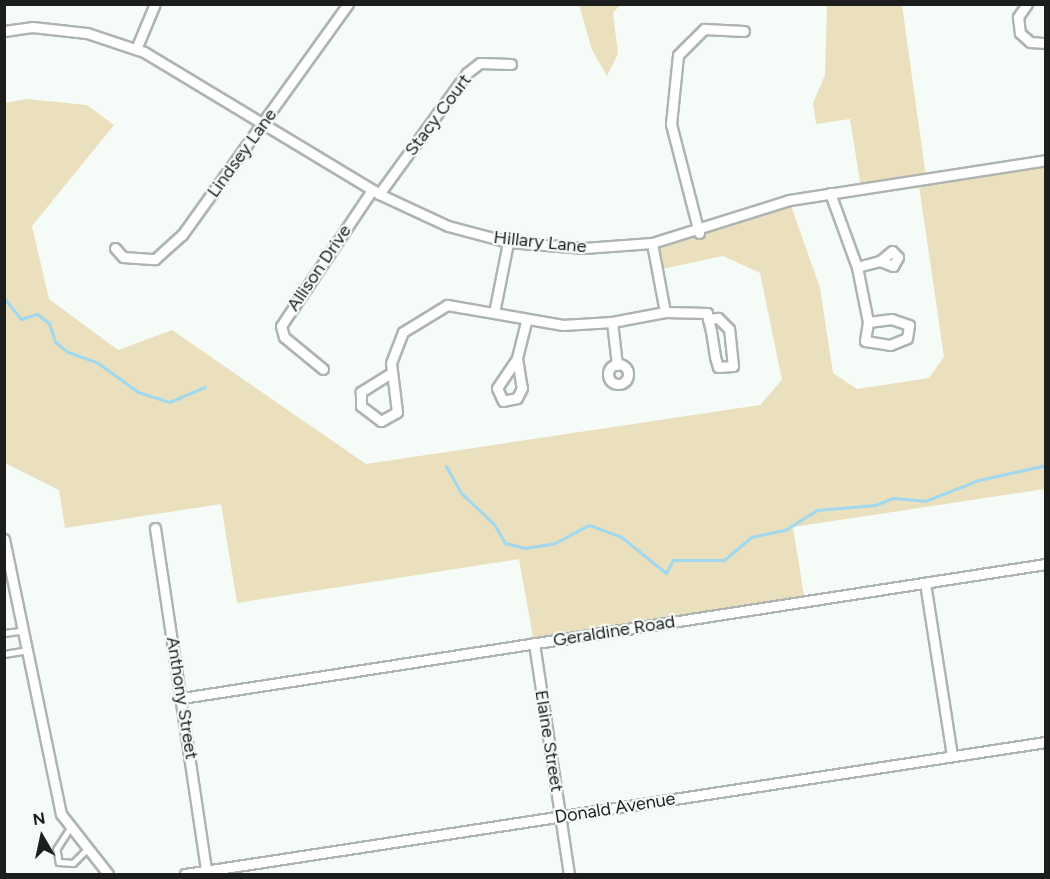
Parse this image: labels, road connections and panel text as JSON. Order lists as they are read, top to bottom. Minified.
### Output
{"streets":{"street":["Stacy Court","Lindsey Lane","Hillary Lane","Allison Drive","Geraldine Road","Anthony Street","Elaine Street","Donald Avenue"]},"crossings":[["Stacy Court","Hillary Lane"],["Stacy Court","Allison Drive"],["Lindsey Lane","Hillary Lane"],["Hillary Lane","Allison Drive"],["Geraldine Road","Anthony Street"],["Geraldine Road","Elaine Street"],["Anthony Street","Donald Avenue"],["Elaine Street","Donald Avenue"]],"north":"top"}
